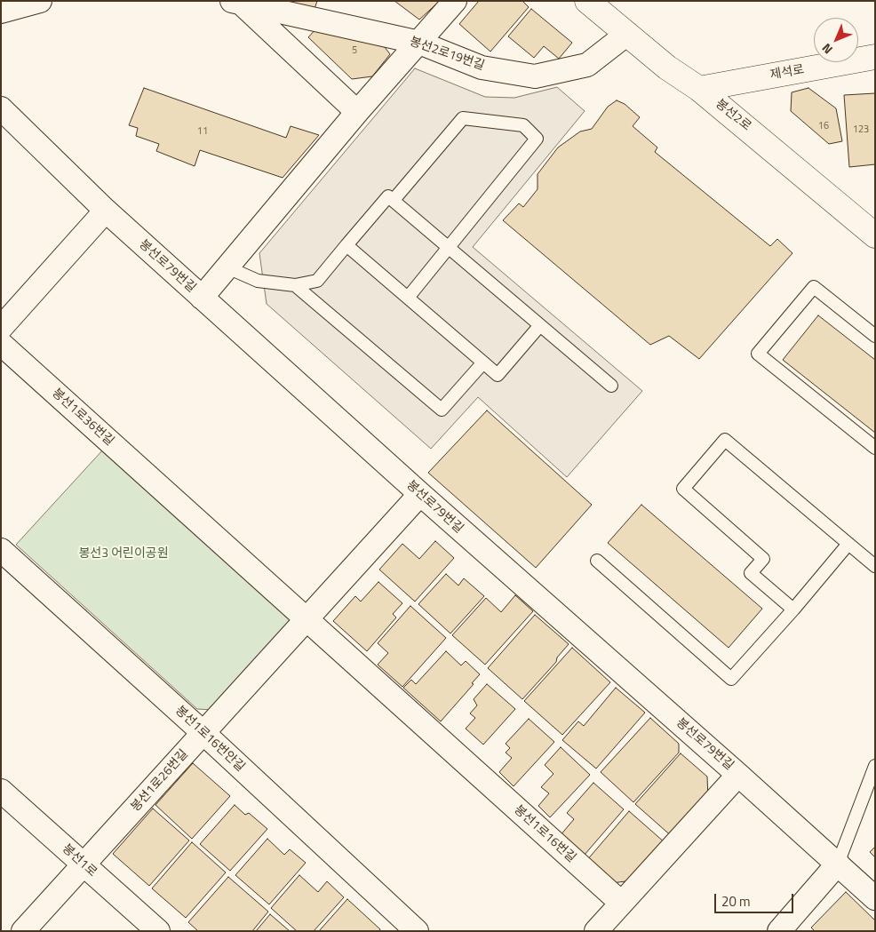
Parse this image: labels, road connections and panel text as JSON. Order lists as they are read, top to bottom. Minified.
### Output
{"streets":{"street":["봉선2로19번길","제석로","봉선2로","봉선로79번길","봉선1로36번길","봉선1로16번안길","봉선1로26번길","봉선1로16번길","봉선1로"]},"crossings":[["봉선2로19번길","봉선2로"],["제석로","봉선2로"],["봉선로79번길","봉선1로26번길"],["봉선1로36번길","봉선1로26번길"],["봉선1로36번길","봉선1로16번길"],["봉선1로16번안길","봉선1로26번길"],["봉선1로26번길","봉선1로16번길"],["봉선1로26번길","봉선1로"]],"parks":["봉선3 어린이공원"],"house_numbers":["5","16","123","11"],"scale_bar":"20 m","north":"bottom left"}
